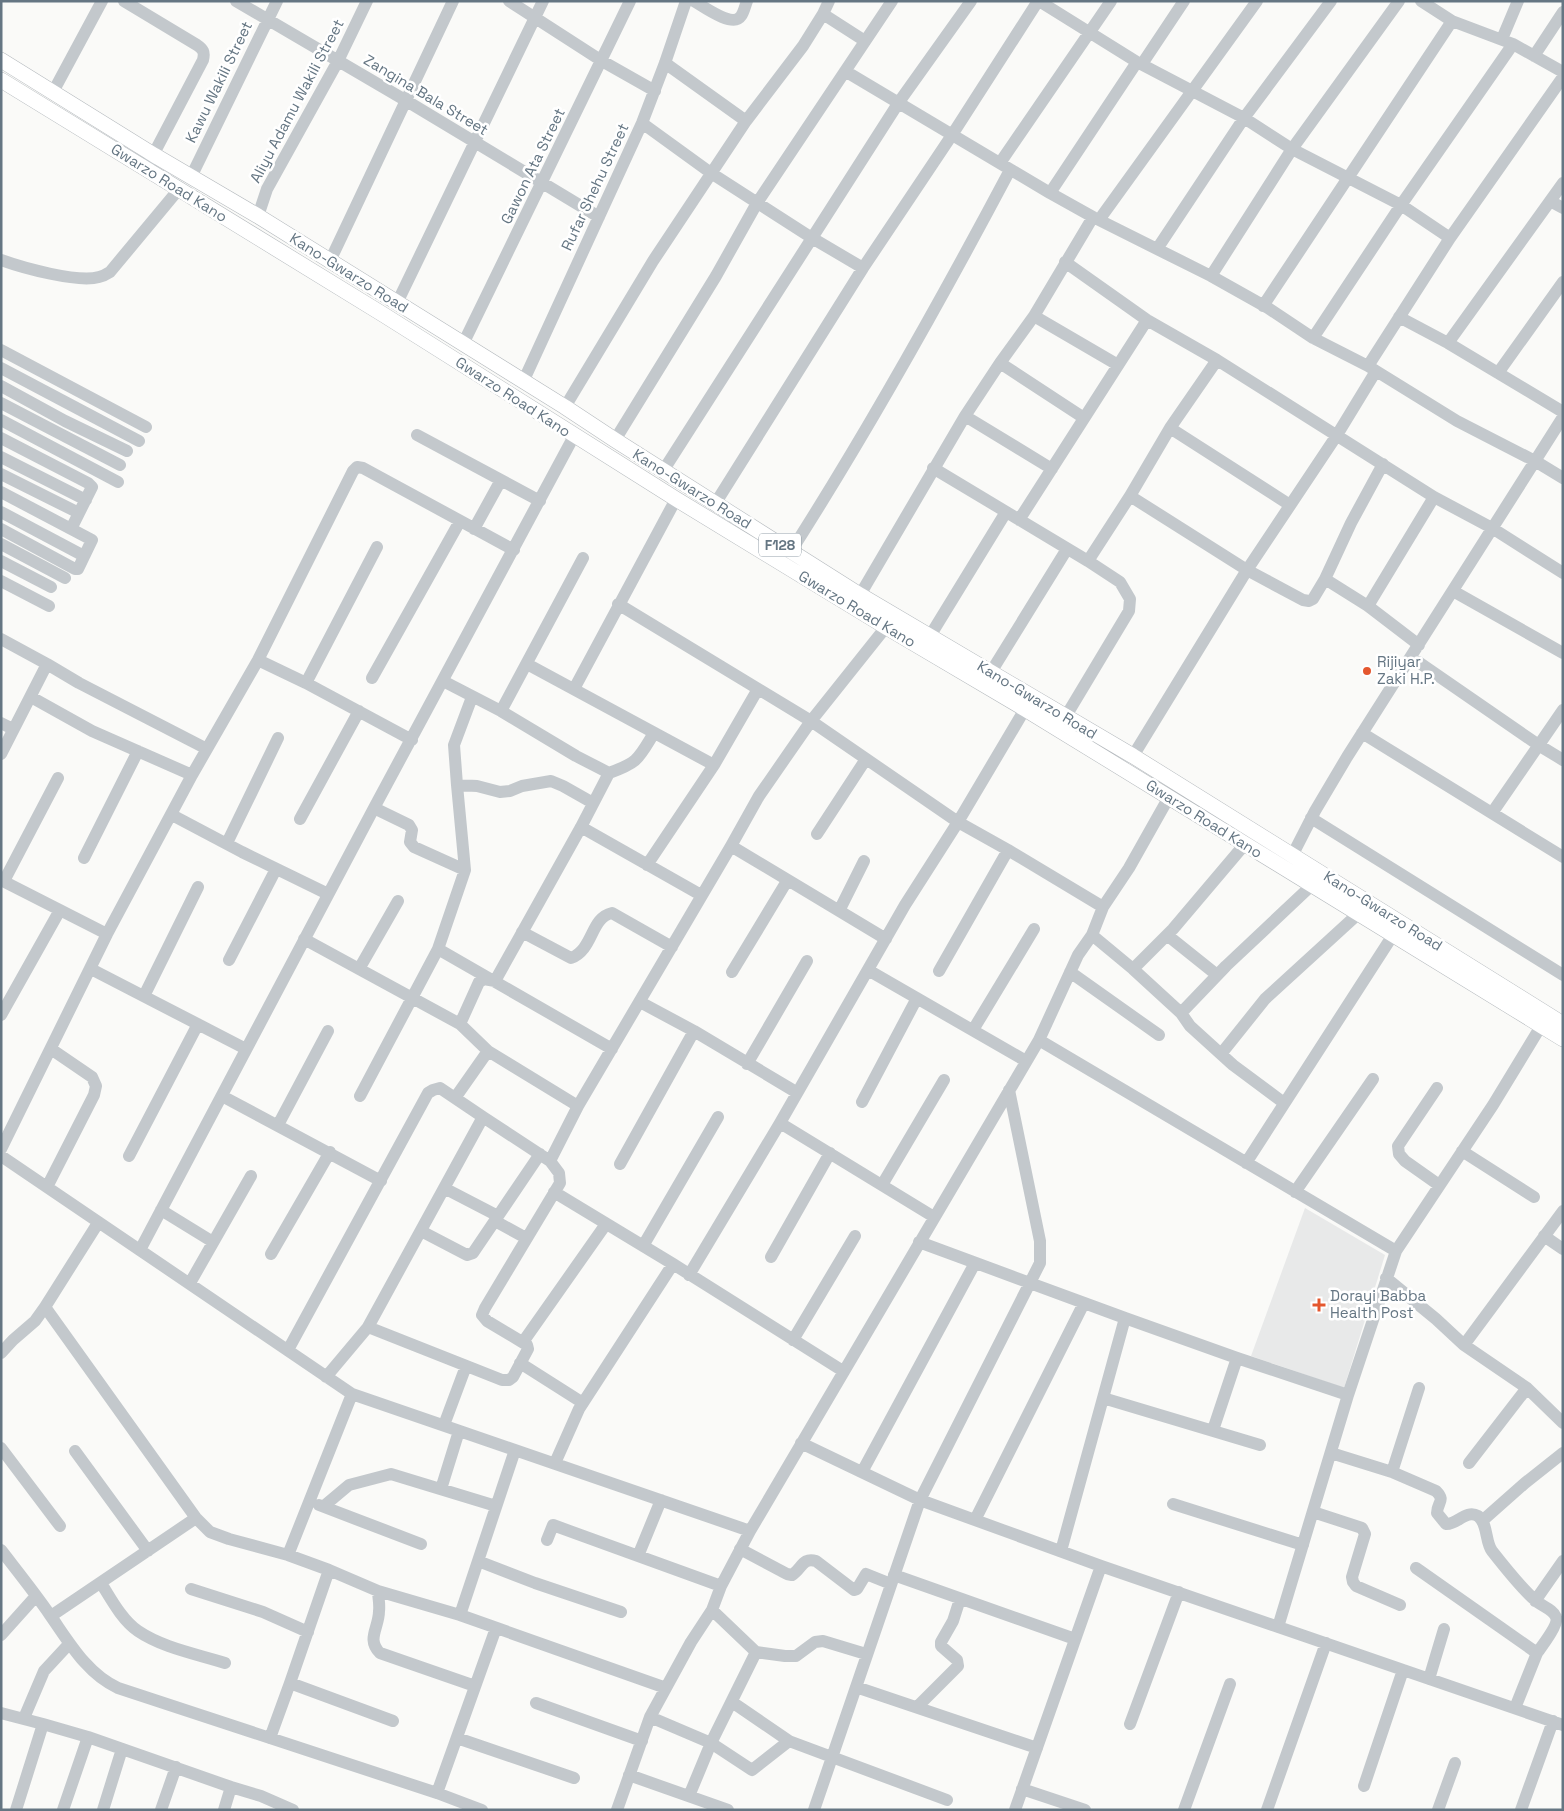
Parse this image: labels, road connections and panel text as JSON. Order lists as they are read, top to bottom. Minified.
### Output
{"streets":{"main road":["Gwarzo Road Kano","Kano-Gwarzo Road","F128"],"street":["Kawu Wakili Street","Zangina Bala Street","Aliyu Adamu Wakili Street","Gawon Ata Street","Rufar Shehu Street"]},"crossings":[["Kawu Wakili Street","Zangina Bala Street"],["Kawu Wakili Street","Kano-Gwarzo Road"],["Zangina Bala Street","Aliyu Adamu Wakili Street"],["Zangina Bala Street","Gawon Ata Street"],["Zangina Bala Street","Rufar Shehu Street"],["Aliyu Adamu Wakili Street","Kano-Gwarzo Road"],["Gawon Ata Street","Kano-Gwarzo Road"],["Gwarzo Road Kano","Kano-Gwarzo Road"],["Rufar Shehu Street","Kano-Gwarzo Road"]],"places":{"other":["Rijiyar Zaki H.P."],"health":["Dorayi Babba Health Post"]}}
